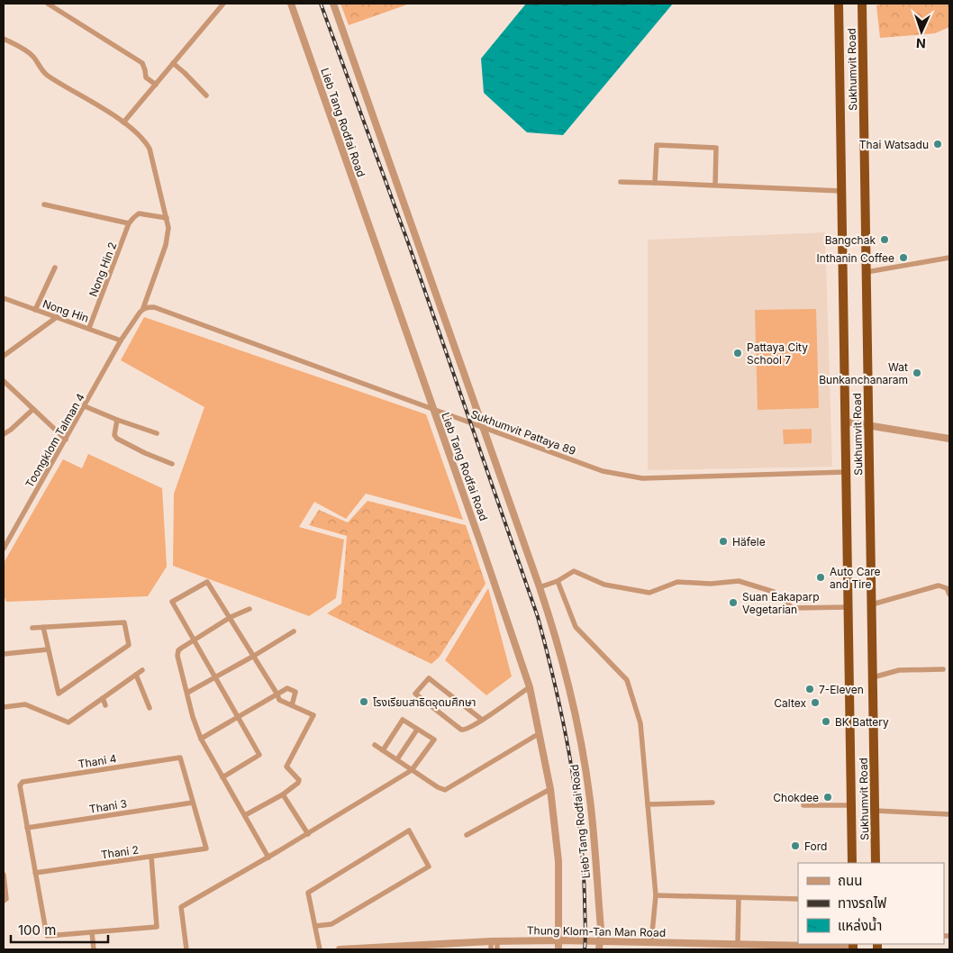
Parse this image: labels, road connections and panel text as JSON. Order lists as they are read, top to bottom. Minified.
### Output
{"streets":{"highway":["Sukhumvit Road"],"street":["Lieb Tang Rodfai Road","Nong Hin 2","Nong Hin","Sukhumvit Pattaya 89","Toongklom Talman 4","Thani 4","Thani 3","Thani 2","Thung Klom-Tan Man Road"]},"crossings":[["Sukhumvit Road","Sukhumvit Pattaya 89"],["Lieb Tang Rodfai Road","Sukhumvit Pattaya 89"],["Lieb Tang Rodfai Road","Thung Klom-Tan Man Road"],["Nong Hin 2","Nong Hin"],["Nong Hin","Toongklom Talman 4"],["Thani 4","Thani 3"],["Thani 4","Thani 2"],["Thani 3","Thani 2"]],"places":["Thai Watsadu","Bangchak","Inthanin Coffee","Pattaya City School 7","Wat Bunkanchanaram","Häfele","Auto Care and Tire","Suan Eakaparp Vegetarian","7-Eleven","โรงเรียนสาธิตอุดมศึกษา","Caltex","BK Battery","Chokdee","Ford"],"legend":["ถนน","ทางรถไฟ","แหล่งน้ำ"],"scale_bar":"100 m","north":"bottom"}
